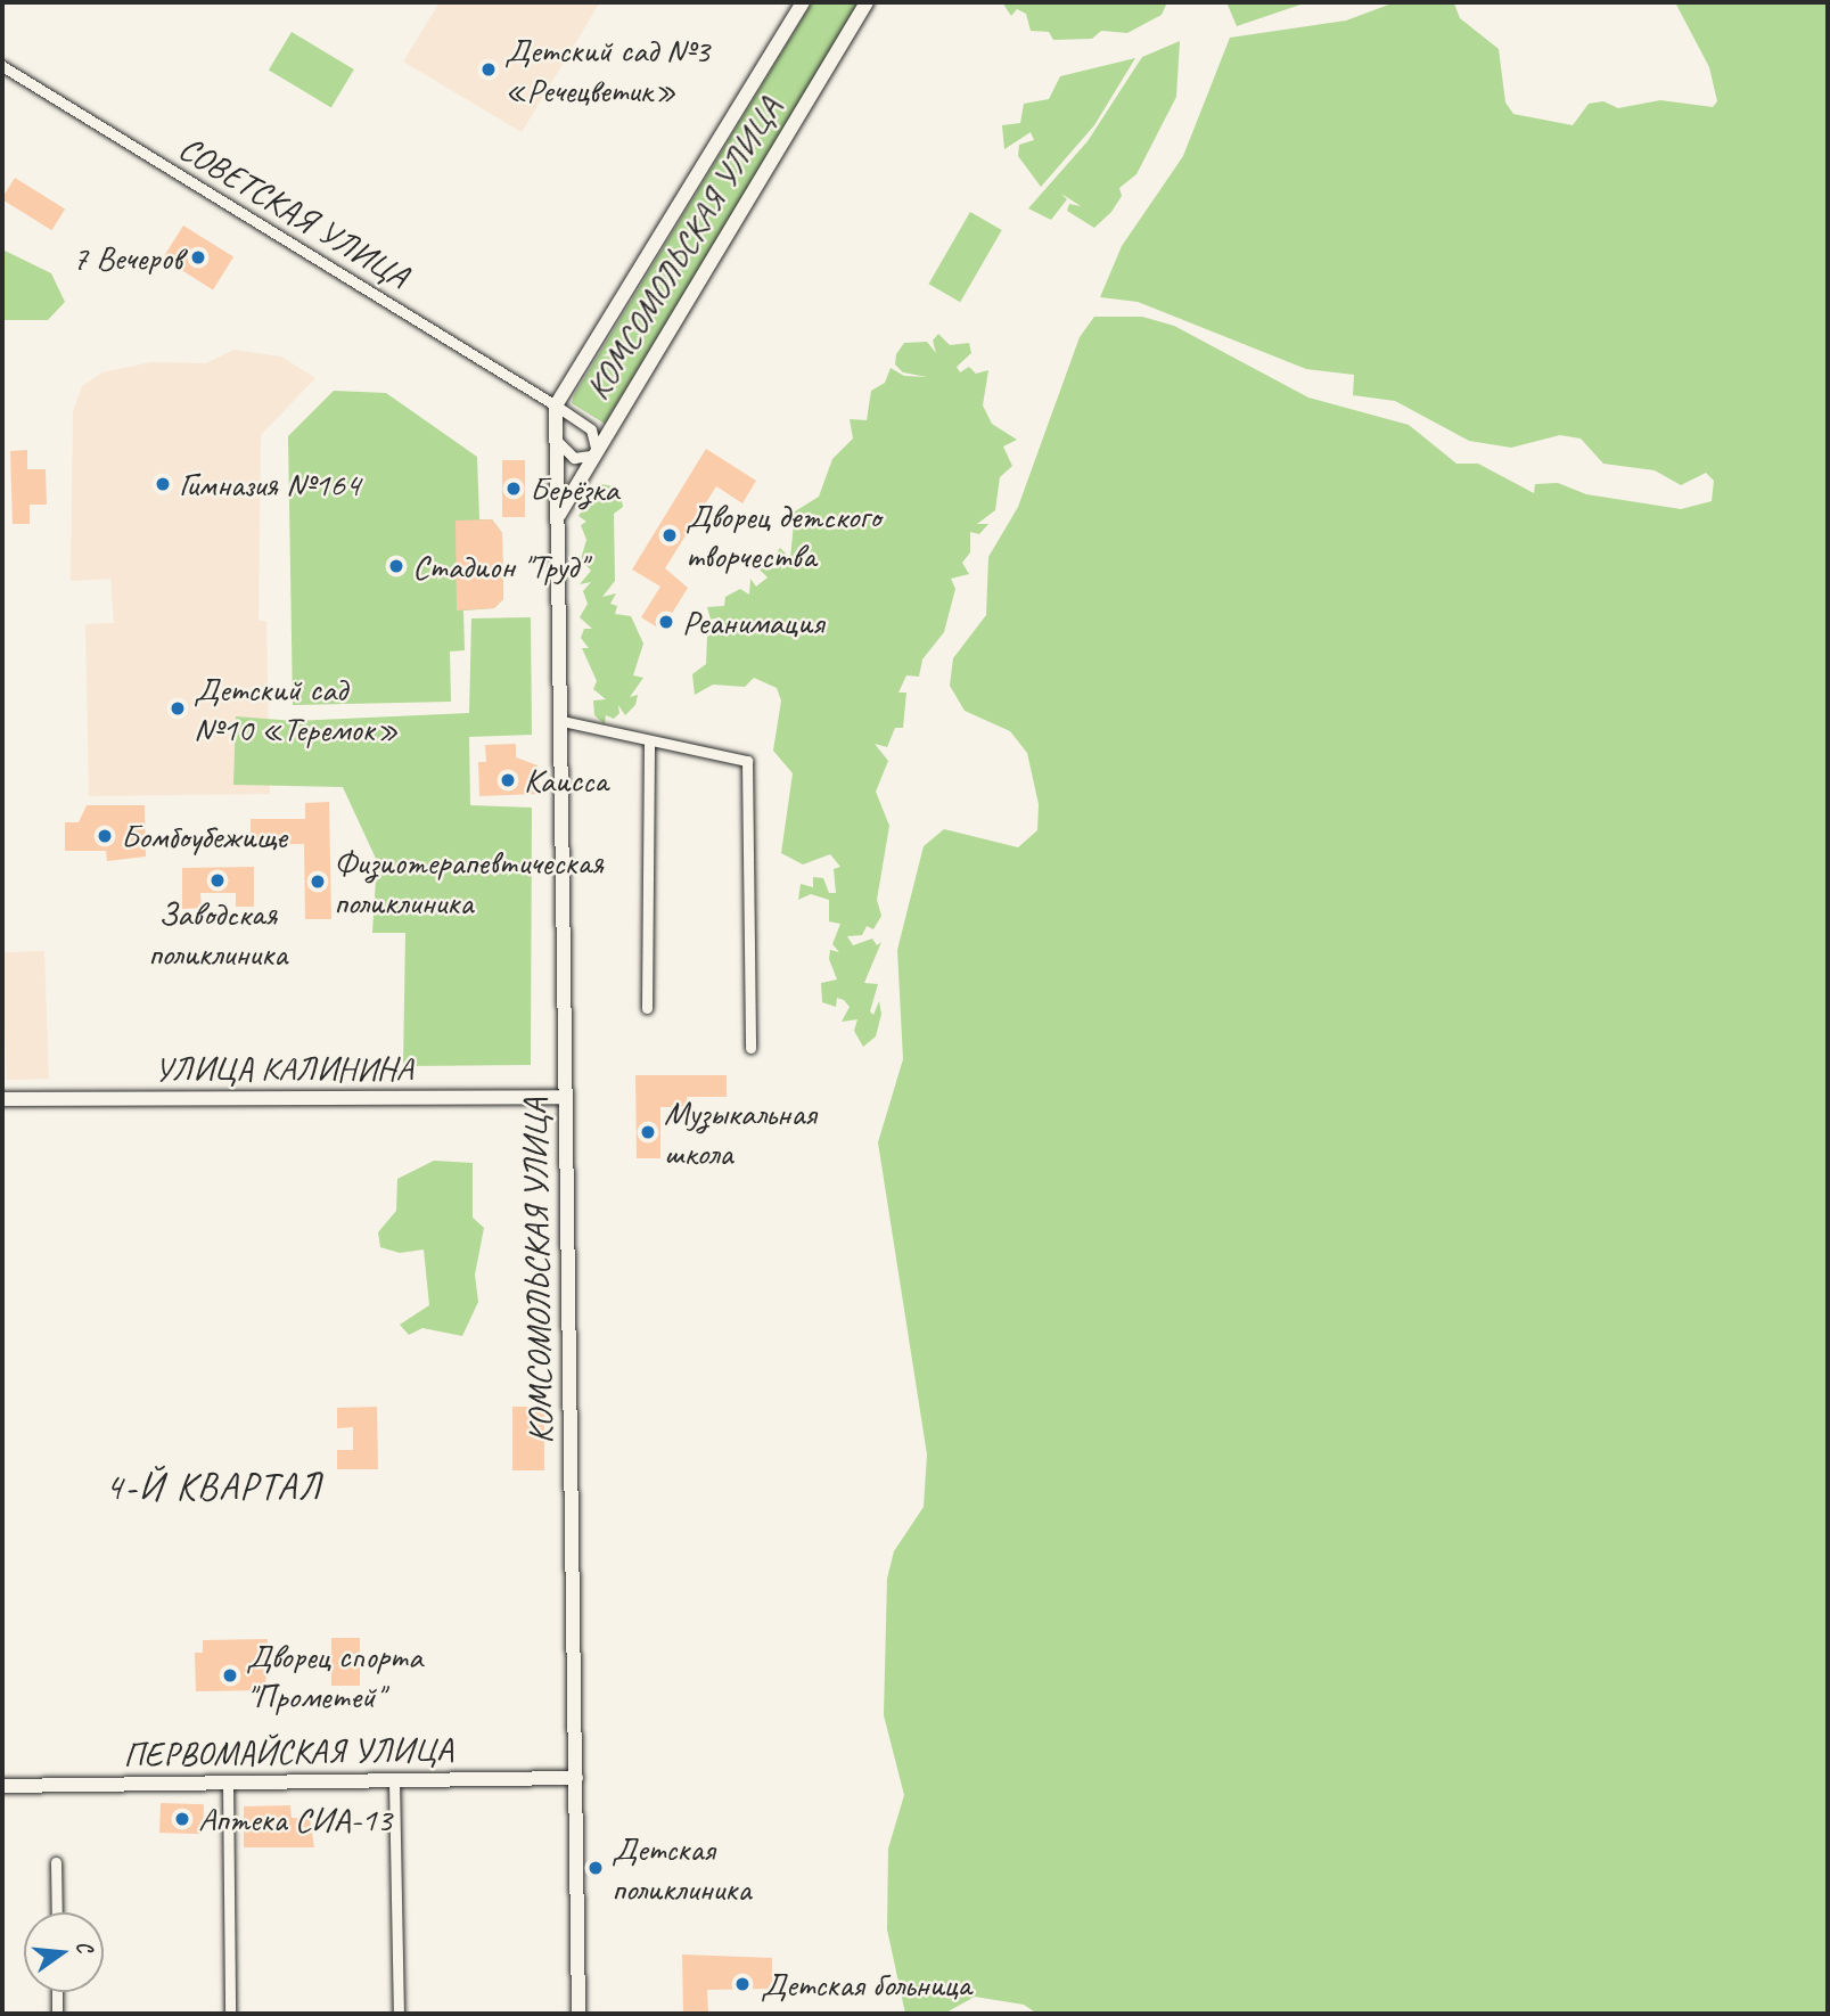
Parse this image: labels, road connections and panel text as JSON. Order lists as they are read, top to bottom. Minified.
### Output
{"streets":{"street":["СОВЕТСКАЯ УЛИЦА","КОМСОМОЛЬСКАЯ УЛИЦА","УЛИЦА КАЛИНИНА","ПЕРВОМАЙСКАЯ УЛИЦА"]},"crossings":[["СОВЕТСКАЯ УЛИЦА","КОМСОМОЛЬСКАЯ УЛИЦА"],["КОМСОМОЛЬСКАЯ УЛИЦА","УЛИЦА КАЛИНИНА"],["КОМСОМОЛЬСКАЯ УЛИЦА","ПЕРВОМАЙСКАЯ УЛИЦА"]],"districts":["4-Й КВАРТАЛ"],"places":["Детский сад №3 «Речецветик»","7 Вечеров","Гимназия №164","Берёзка","Дворец детского творчества","Стадион \"Труд\"","Реанимация","Детский сад №10 «Теремок»","Каисса","Бомбоубежище","Заводская поликлиника","Физиотерапевтическая поликлиника","Музыкальная школа","Дворец спорта \"Прометей\"","Аптека СИА-13","Детская поликлиника","Детская больница"],"north":"right"}
